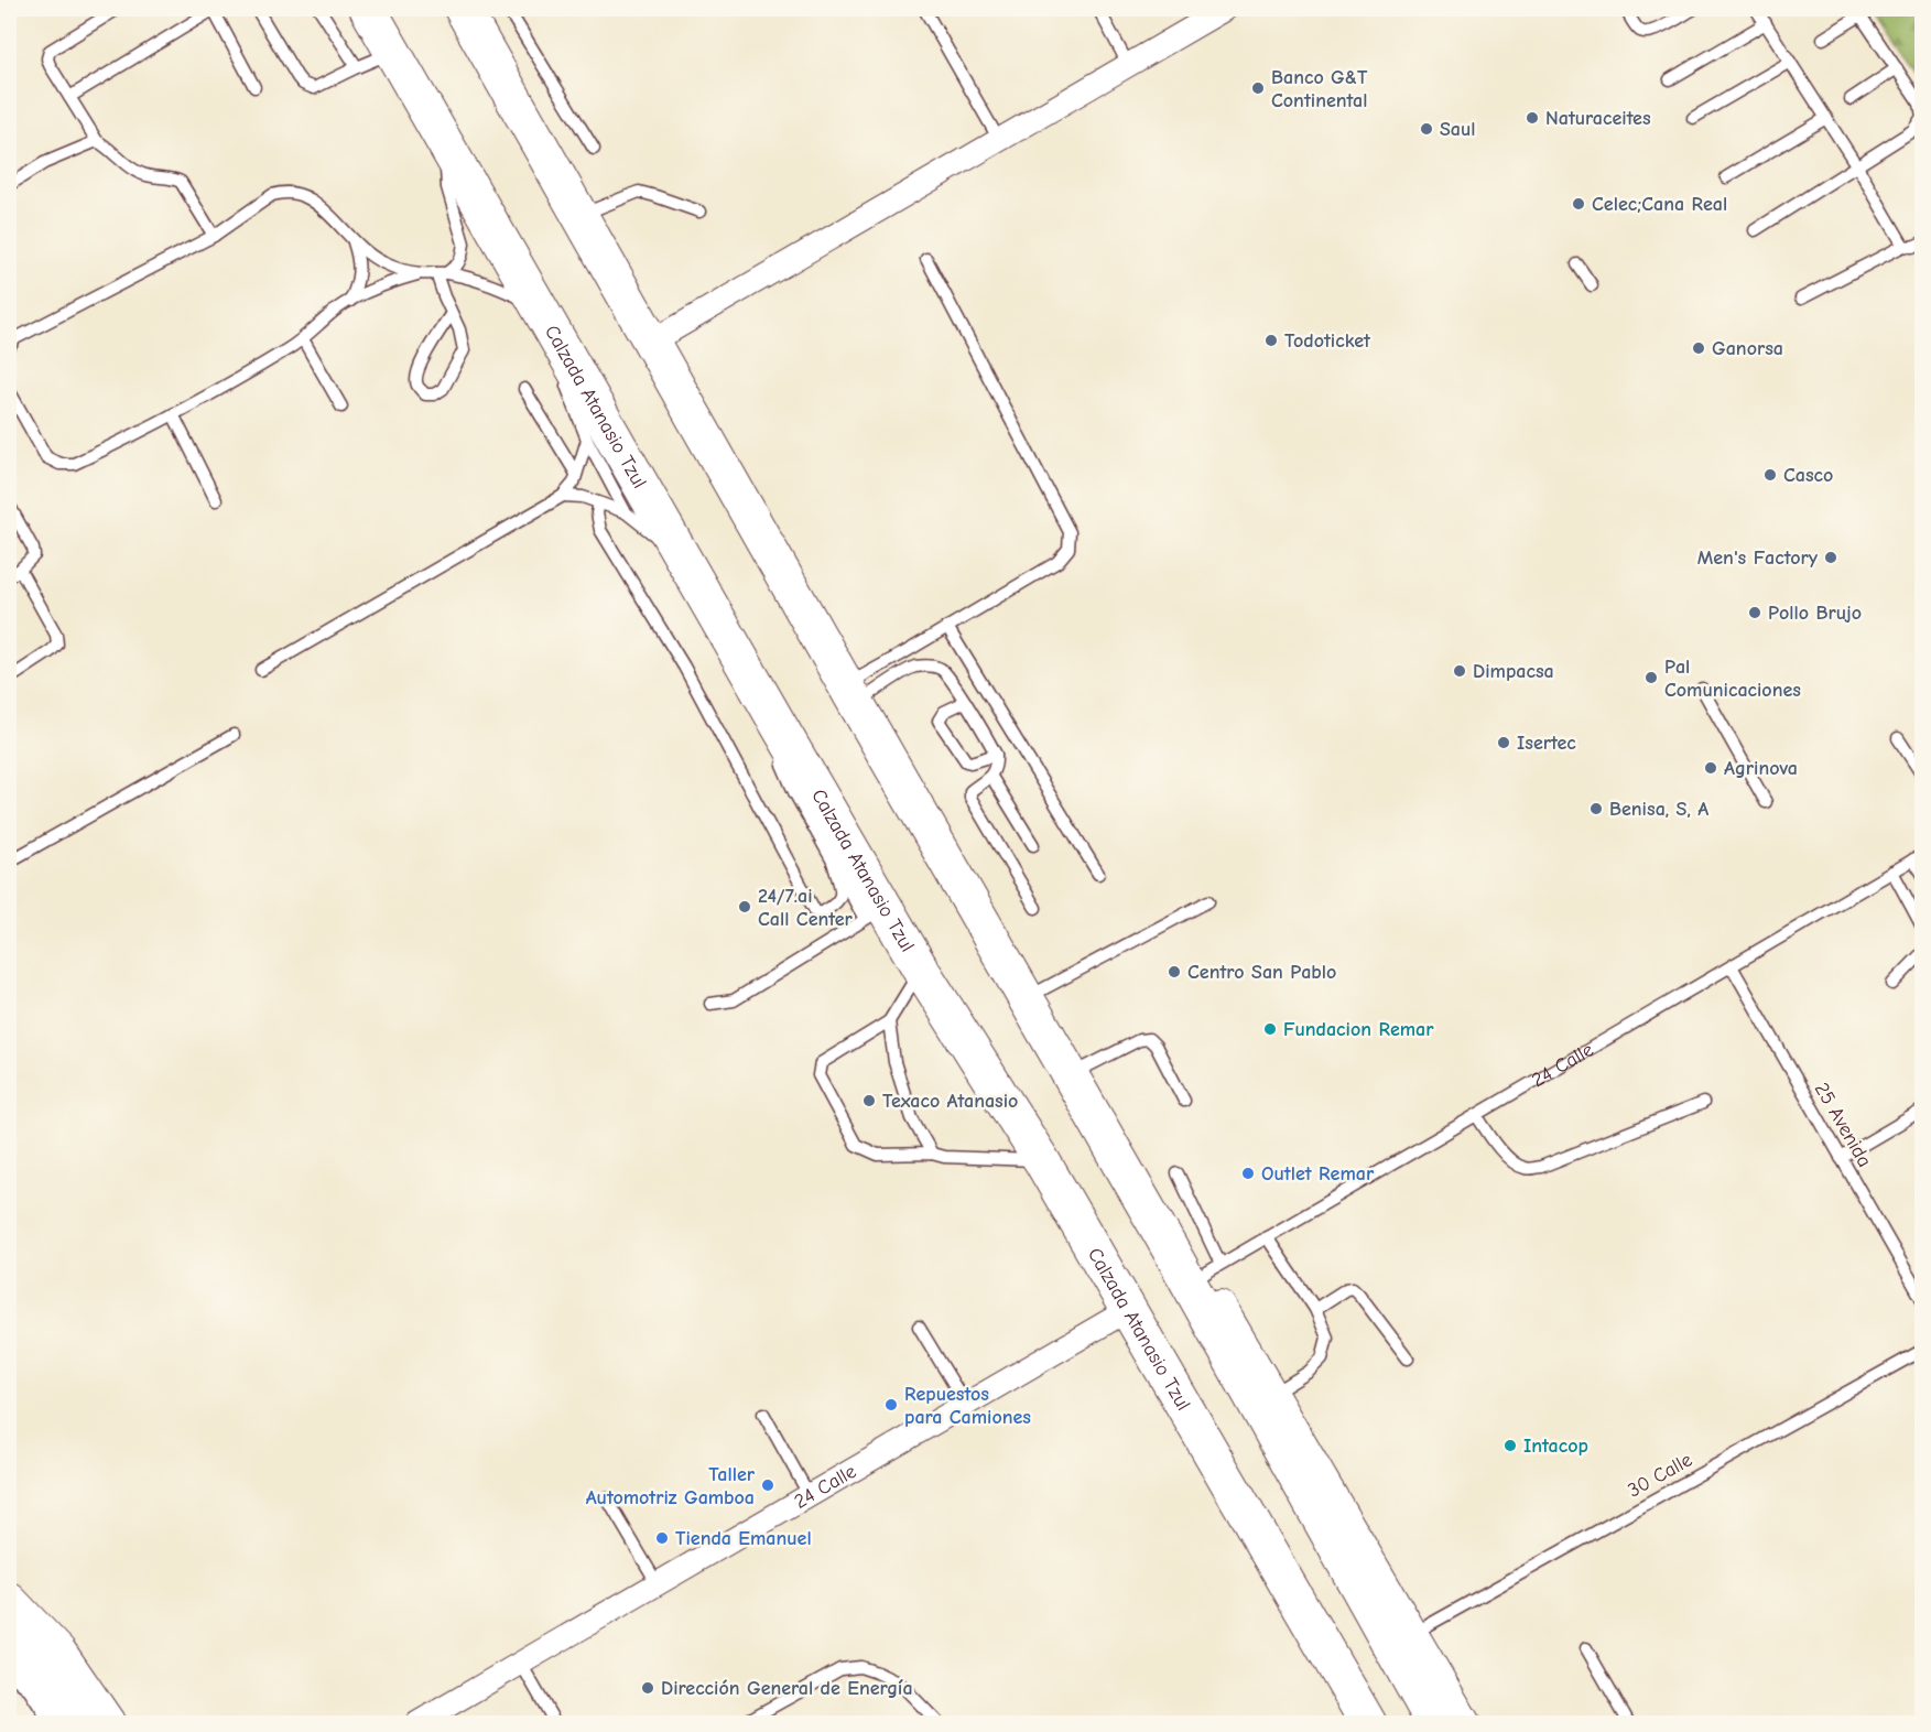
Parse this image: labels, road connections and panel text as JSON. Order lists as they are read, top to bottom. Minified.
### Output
{"streets":{"main road":["Calzada Atanasio Tzul"],"street":["24 Calle"],"lane":["25 Avenida","30 Calle"]},"crossings":[["Calzada Atanasio Tzul","24 Calle"],["24 Calle","25 Avenida"]],"places":["Banco G&T Continental","Naturaceites","Saul","Celec;Cana Real","Todoticket","Ganorsa","Casco","Men's Factory","Pollo Brujo","Dimpacsa","Pal Comunicaciones","Isertec","Agrinova","Benisa, S, A","24/7.ai Call Center","Centro San Pablo","Fundacion Remar","Texaco Atanasio","Outlet Remar","Repuestos para Camiones","Intacop","Taller Automotriz Gamboa","Tienda Emanuel","Dirección General de Energía"]}
